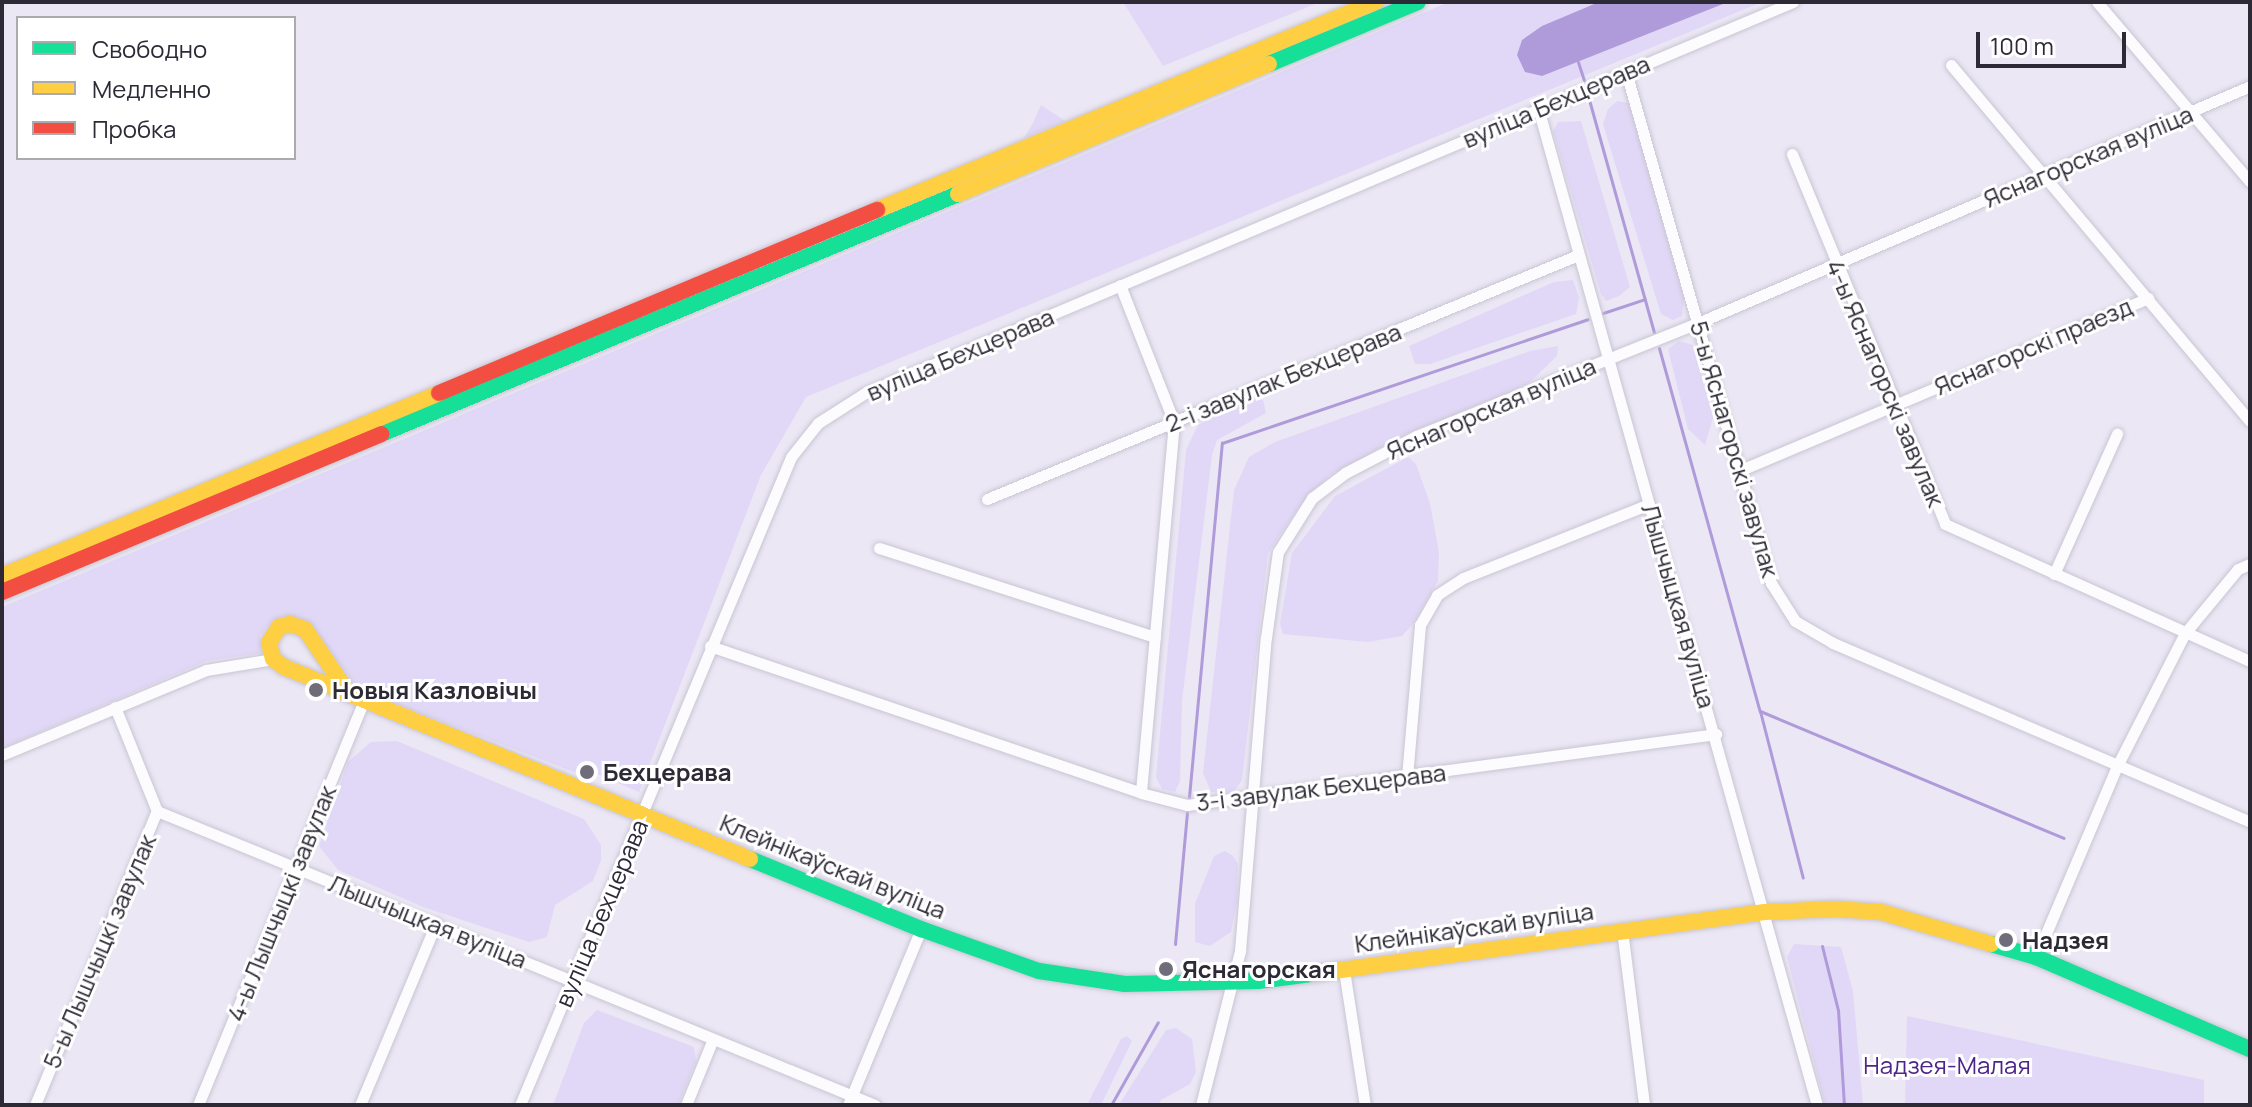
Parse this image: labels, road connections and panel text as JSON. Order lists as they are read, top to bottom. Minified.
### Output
{"streets":{"main road":["Клейнікаўскай вуліца"],"street":["вуліца Бехцерава","Яснагорская вуліца","Яснагорскі праезд","2-і завулак Бехцерава","4-ы Яснагорскі завулак","5-ы Яснагорскі завулак","Лышчыцкая вуліца","3-і завулак Бехцерава","4-ы Лышчыцкі завулак","5-ы Лышчыцкі завулак"]},"crossings":[["вуліца Бехцерава","5-ы Яснагорскі завулак"],["вуліца Бехцерава","Лышчыцкая вуліца"],["вуліца Бехцерава","3-і завулак Бехцерава"],["вуліца Бехцерава","Клейнікаўскай вуліца"],["Яснагорская вуліца","4-ы Яснагорскі завулак"],["Яснагорская вуліца","5-ы Яснагорскі завулак"],["Яснагорская вуліца","Лышчыцкая вуліца"],["Яснагорская вуліца","3-і завулак Бехцерава"],["Яснагорская вуліца","Клейнікаўскай вуліца"],["Яснагорскі праезд","4-ы Яснагорскі завулак"],["Яснагорскі праезд","5-ы Яснагорскі завулак"],["2-і завулак Бехцерава","Лышчыцкая вуліца"],["Лышчыцкая вуліца","3-і завулак Бехцерава"],["Лышчыцкая вуліца","Клейнікаўскай вуліца"],["Лышчыцкая вуліца","4-ы Лышчыцкі завулак"],["Лышчыцкая вуліца","5-ы Лышчыцкі завулак"],["Клейнікаўскай вуліца","4-ы Лышчыцкі завулак"]],"parks":["Надзея-Малая"],"places":["Новыя Казловічы","Бехцерава","Надзея","Яснагорская"],"legend":["Свободно","Медленно","Пробка"],"scale_bar":"100 m"}
